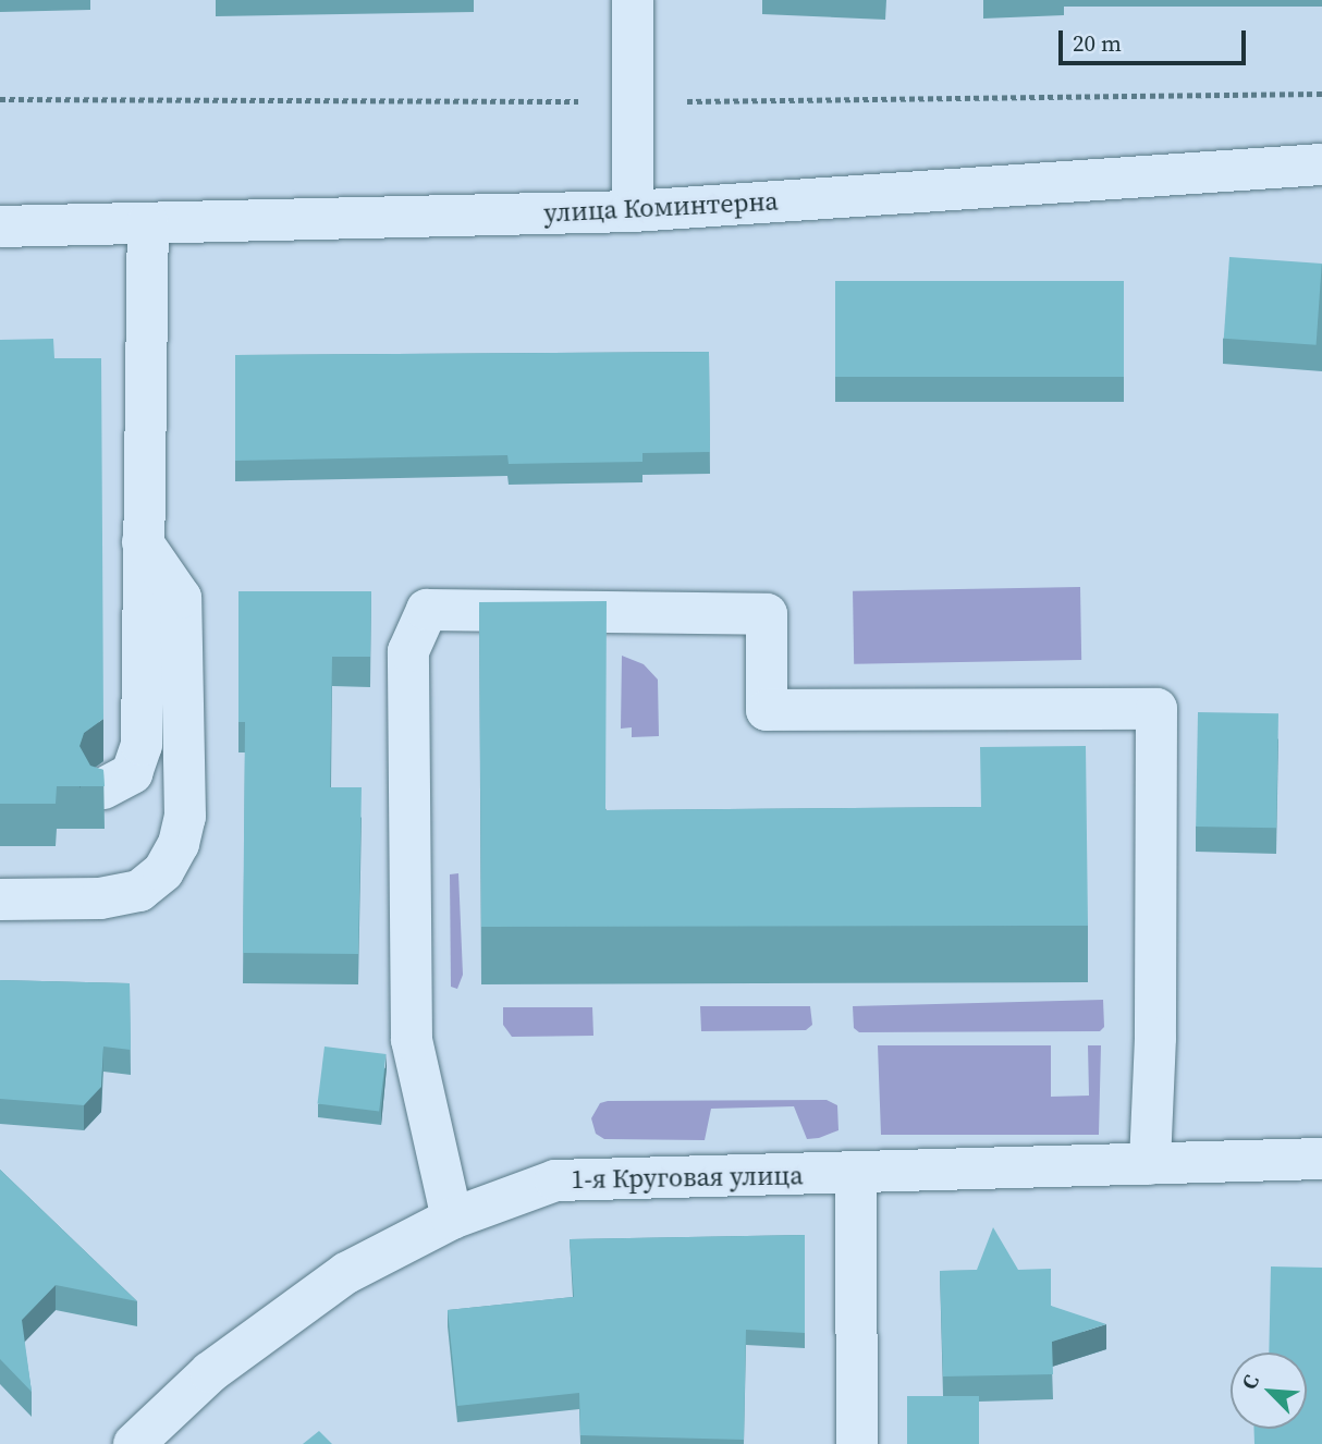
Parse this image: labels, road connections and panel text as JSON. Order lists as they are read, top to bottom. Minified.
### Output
{"streets":{"street":["улица Коминтерна","1-я Круговая улица"]},"scale_bar":"20 m","north":"top left"}
